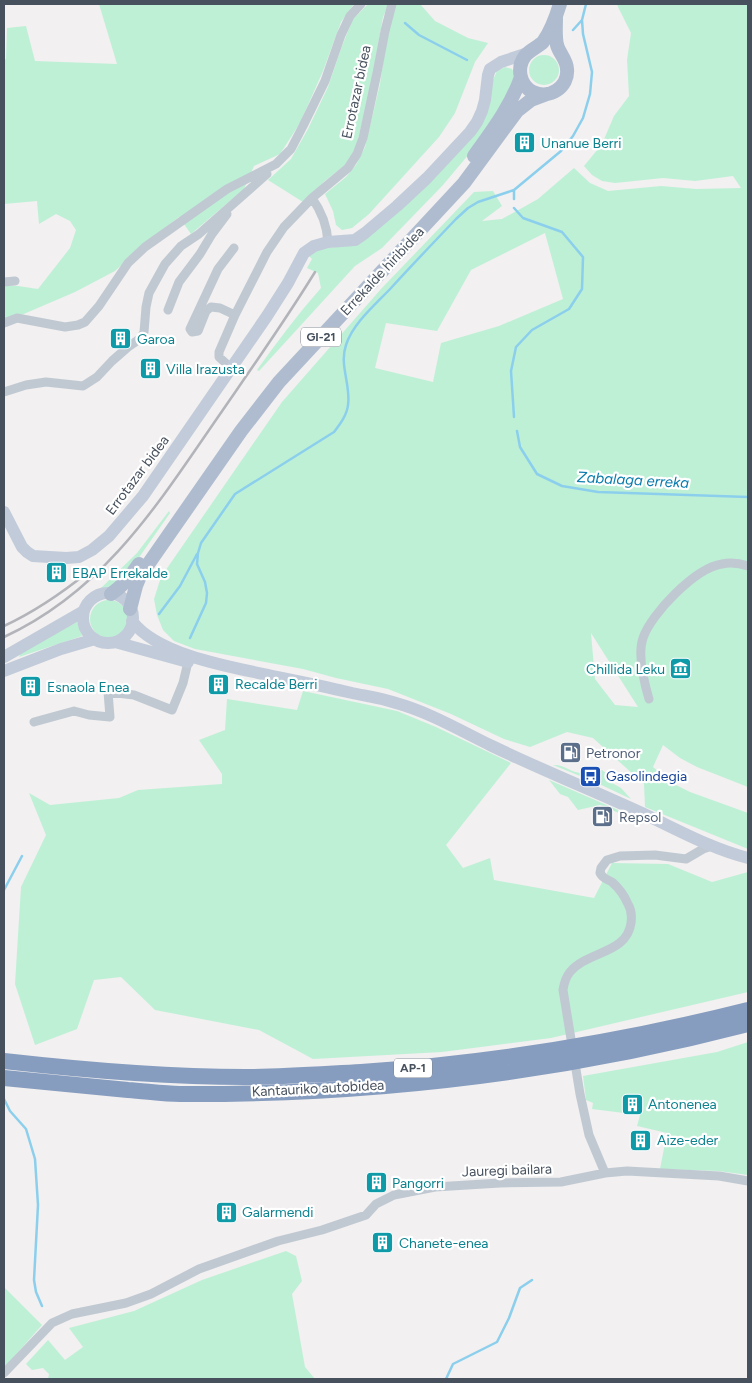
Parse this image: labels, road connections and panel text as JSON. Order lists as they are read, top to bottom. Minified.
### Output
{"streets":{"highway":["AP-1","Kantauriko autobidea"],"main road":["Errotazar bidea","Errekalde hiribidea","GI-21"],"street":["Jauregi bailara"]},"crossings":[["Errekalde hiribidea","GI-21"]],"water":["Zabalaga erreka"],"places":{"building":["Unanue Berri","Garoa","Villa Irazusta","EBAP Errekalde","Recalde Berri","Esnaola Enea","Antonenea","Aize-eder","Pangorri","Galarmendi","Chanete-enea"],"museum":["Chillida Leku"],"fuel station":["Petronor","Repsol"],"bus stop":["Gasolindegia"]}}
